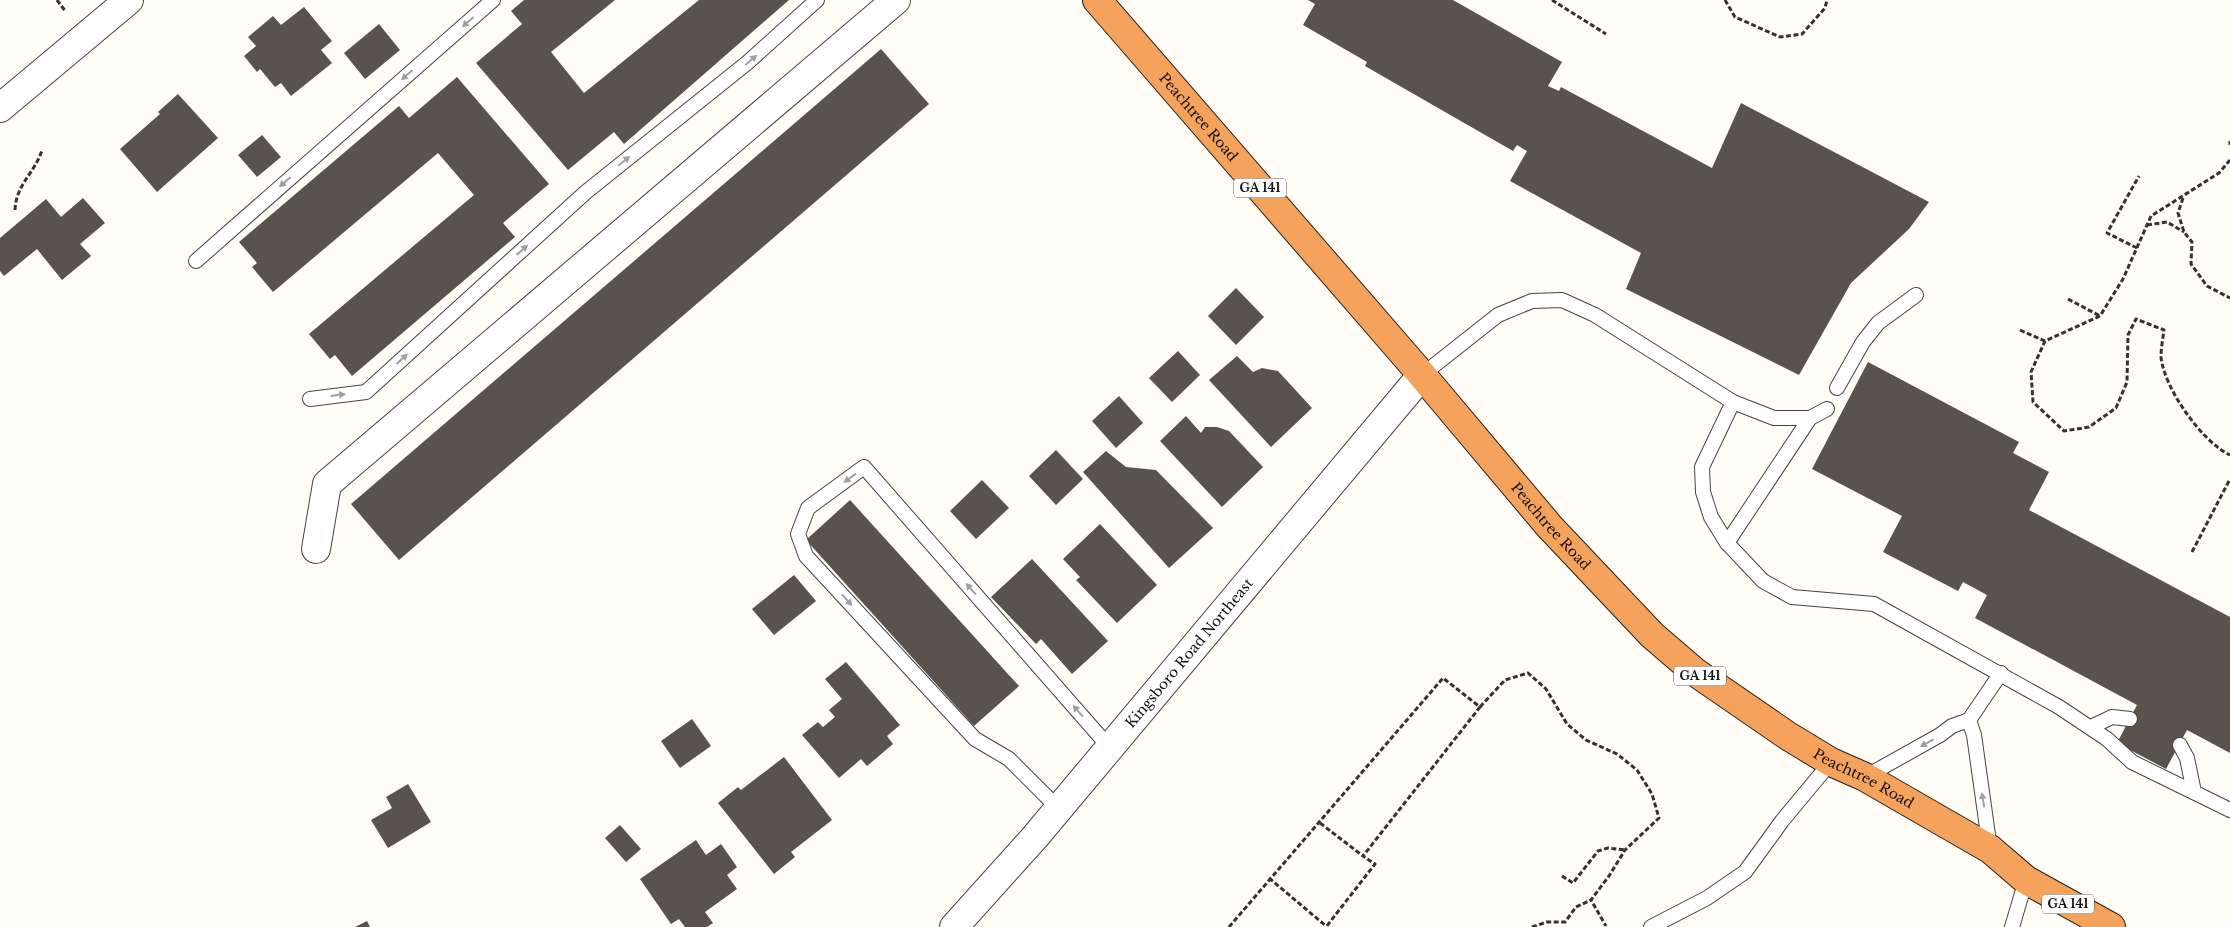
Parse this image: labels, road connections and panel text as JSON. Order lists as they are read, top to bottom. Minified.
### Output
{"streets":{"highway":["Peachtree Road","GA 141"],"street":["Kingsboro Road Northeast"]},"crossings":[["Peachtree Road","Kingsboro Road Northeast"]]}
